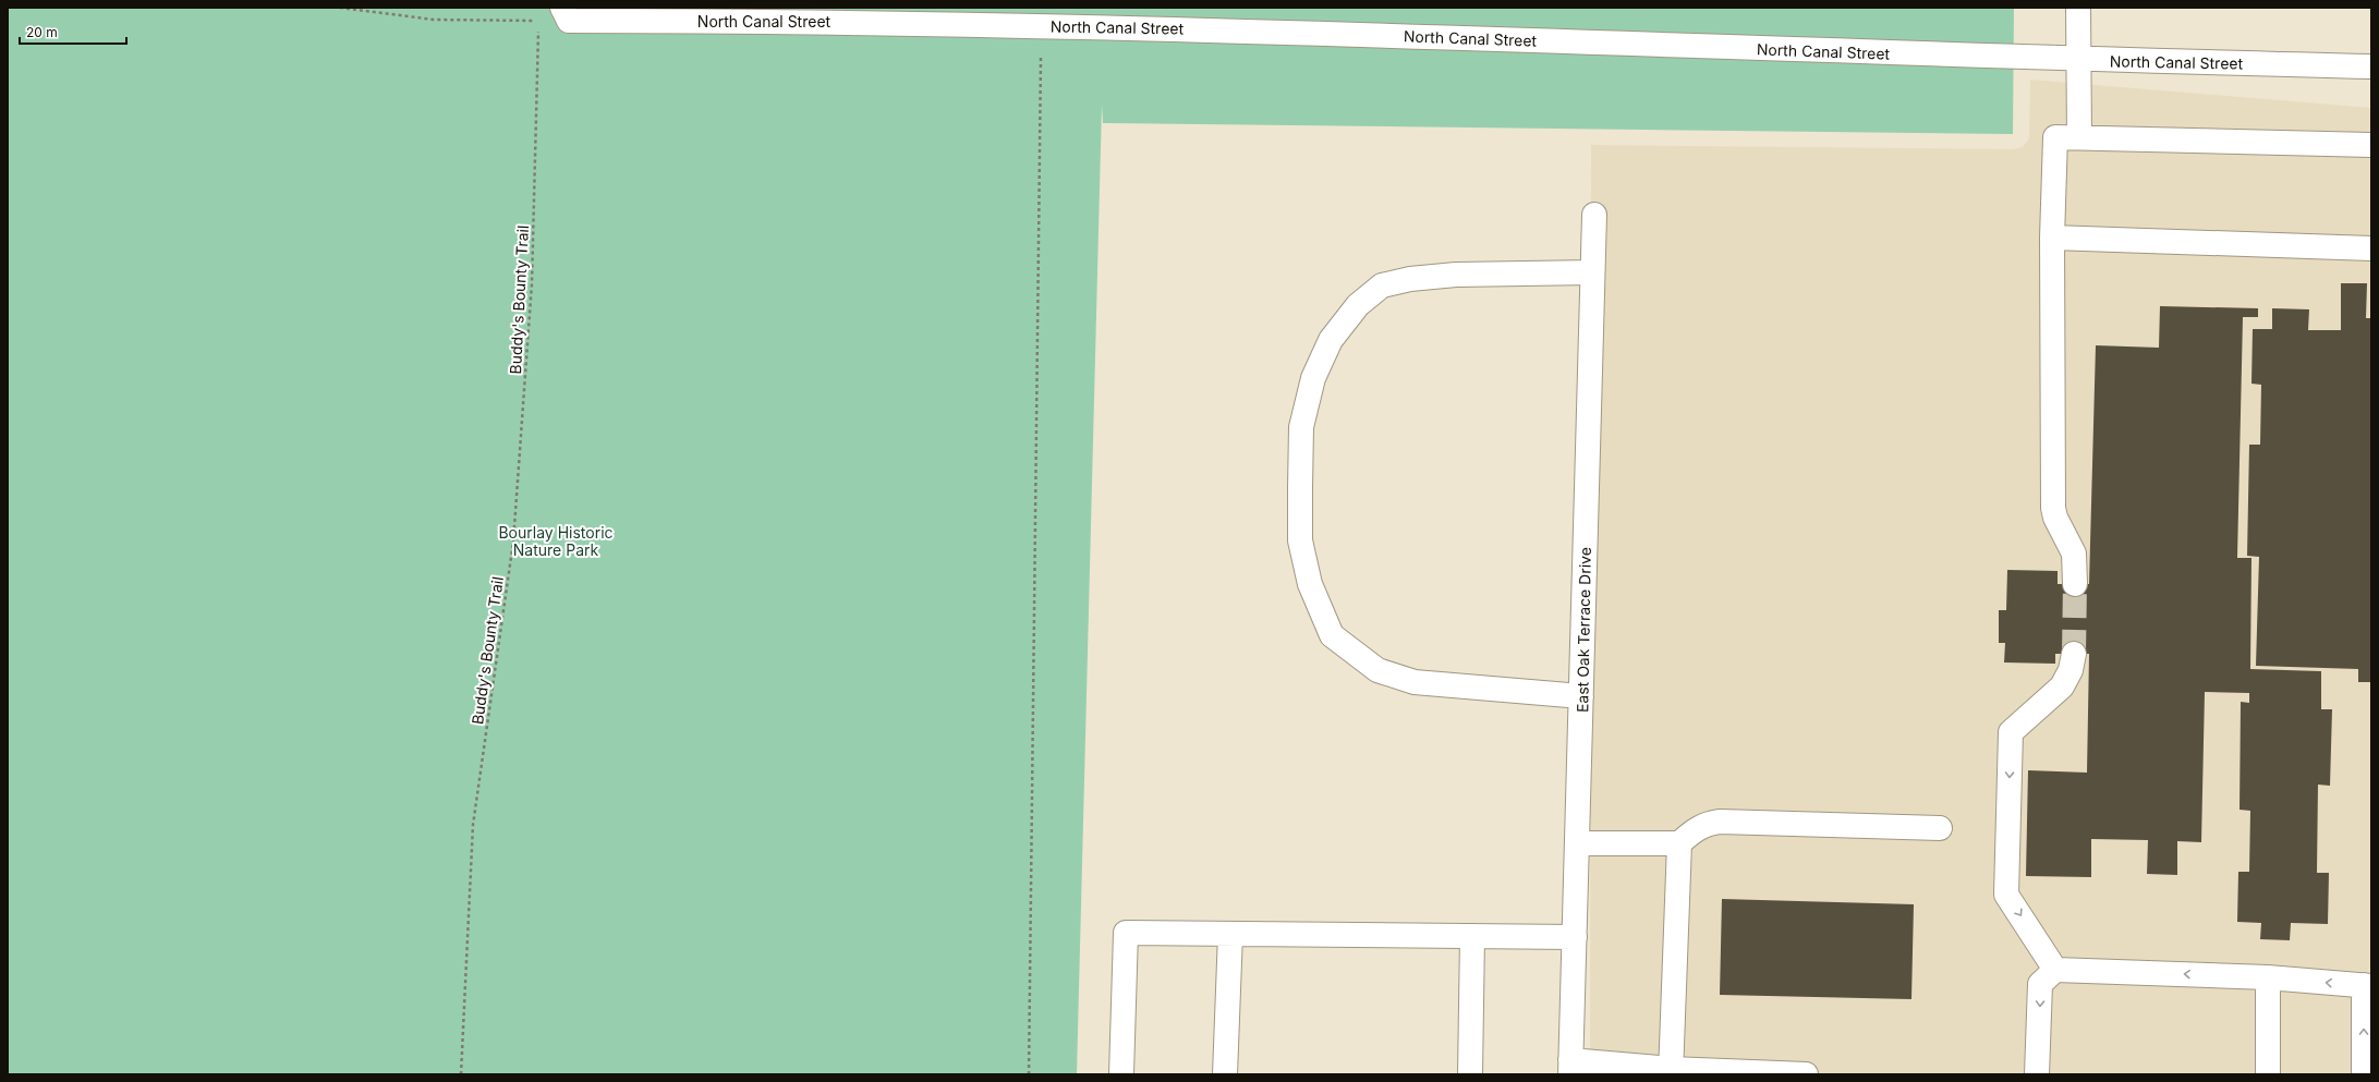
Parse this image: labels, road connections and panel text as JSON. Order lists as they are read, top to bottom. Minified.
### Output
{"streets":{"street":["North Canal Street","East Oak Terrace Drive"],"path":["Buddy's Bounty Trail"]},"parks":["Bourlay Historic Nature Park"],"scale_bar":"20 m"}
